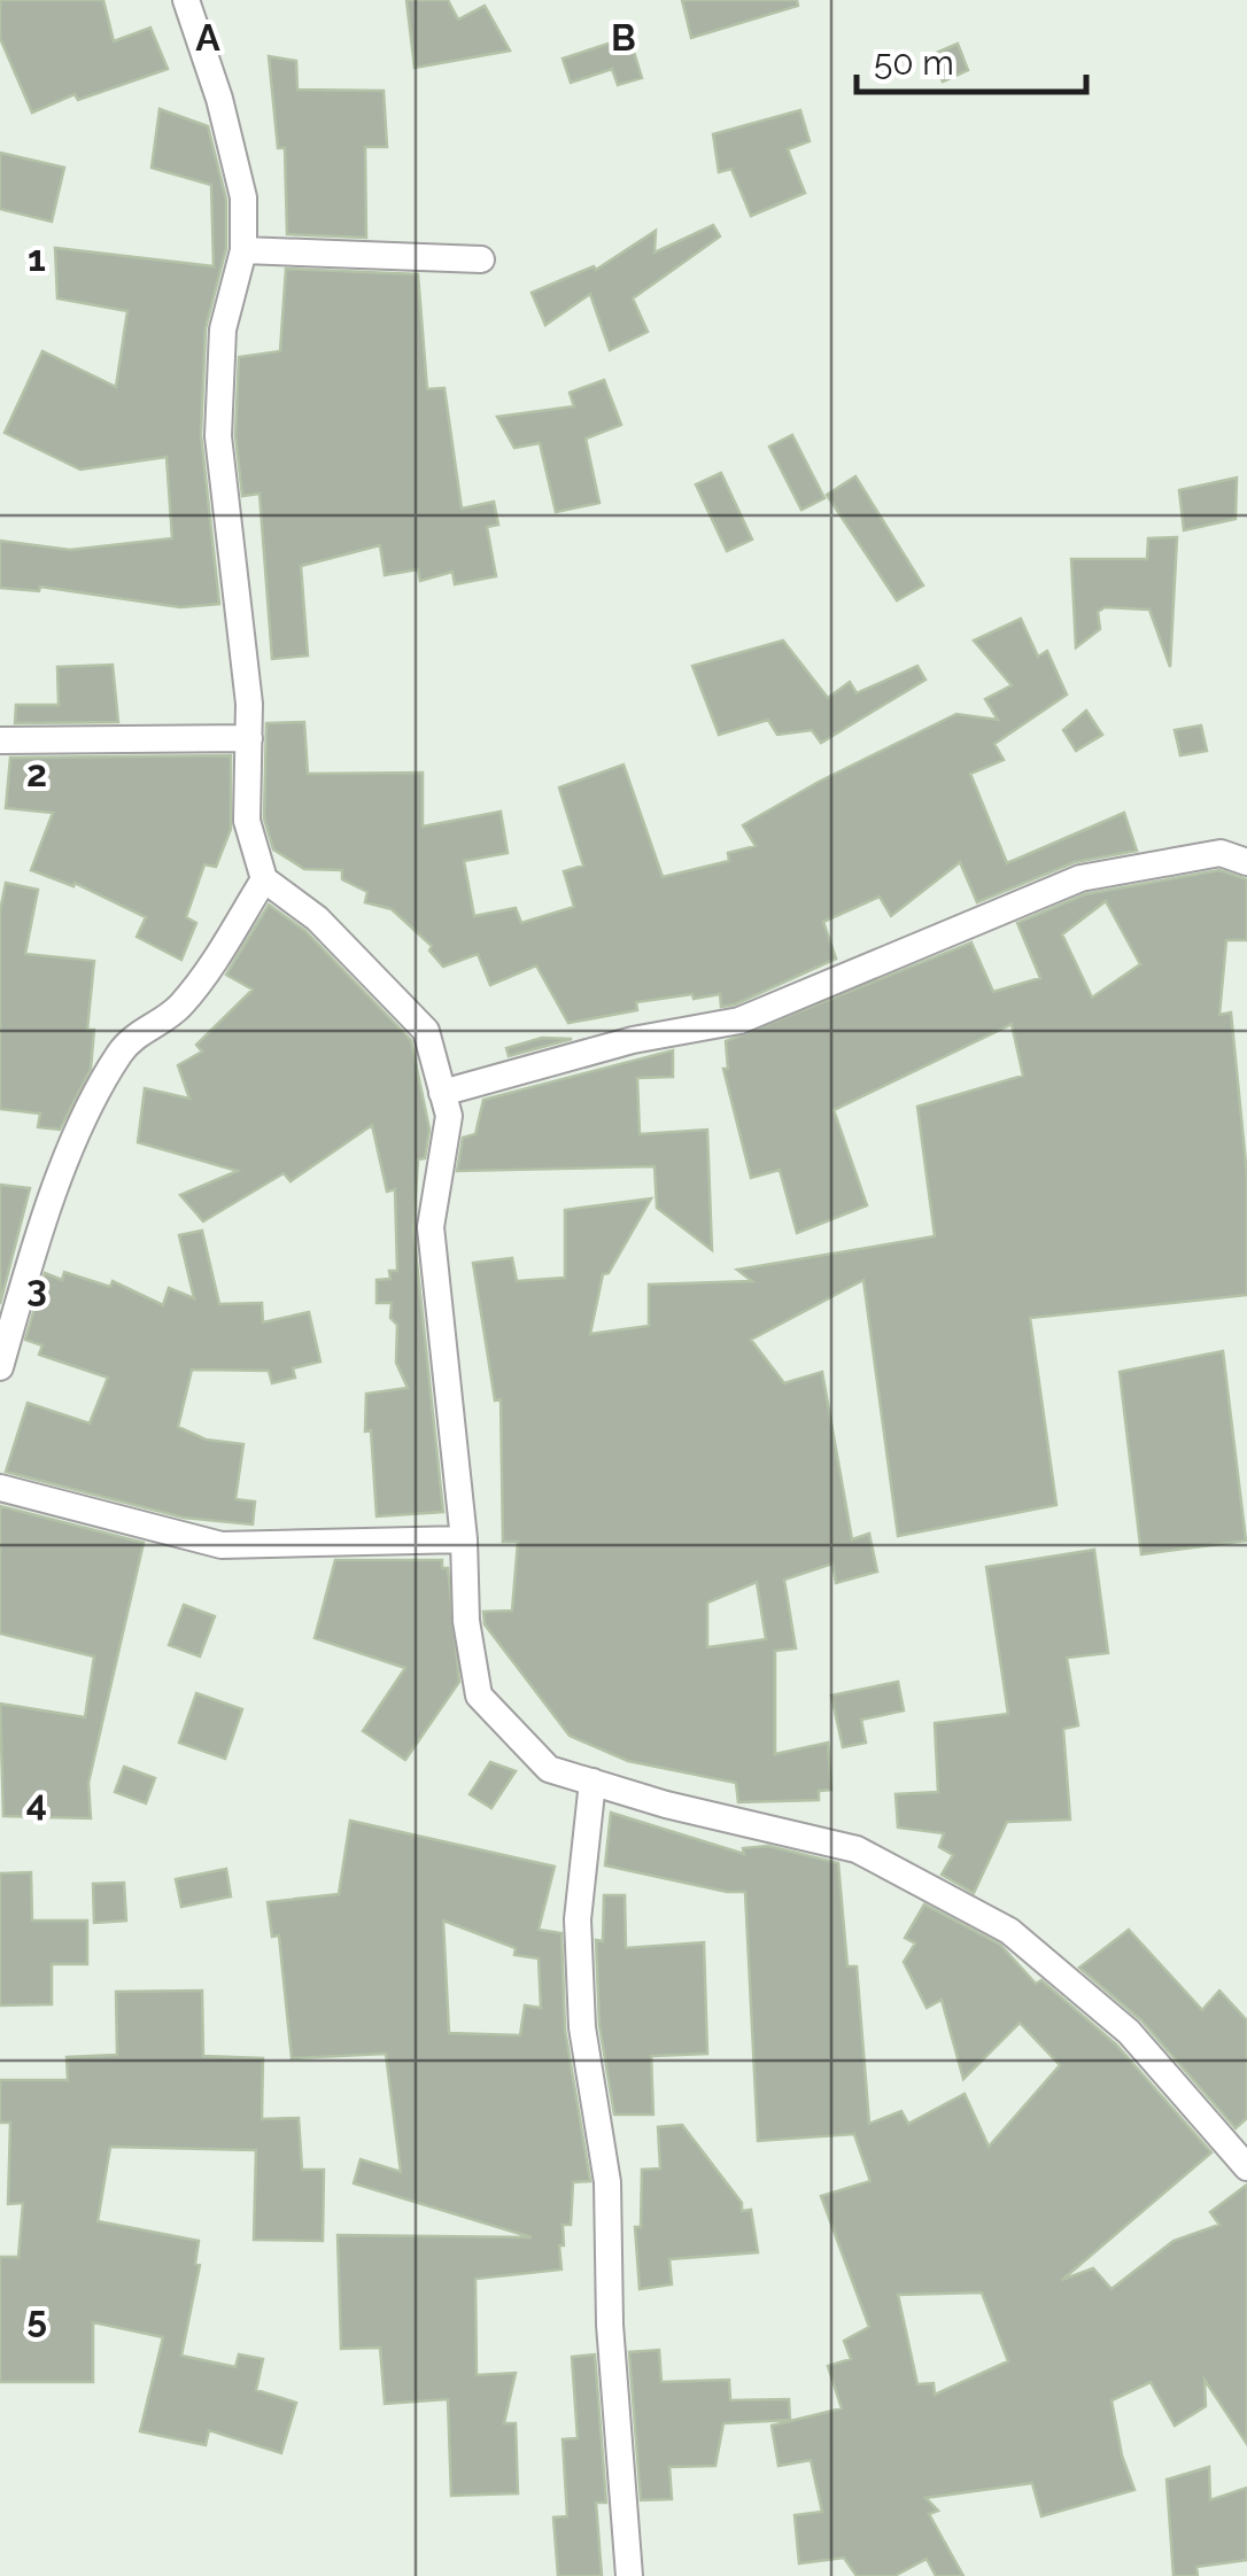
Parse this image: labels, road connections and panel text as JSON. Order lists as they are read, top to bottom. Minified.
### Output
{"scale_bar":"50 m","grid":{"columns":["A","B"],"rows":["1","2","3","4","5"]}}
